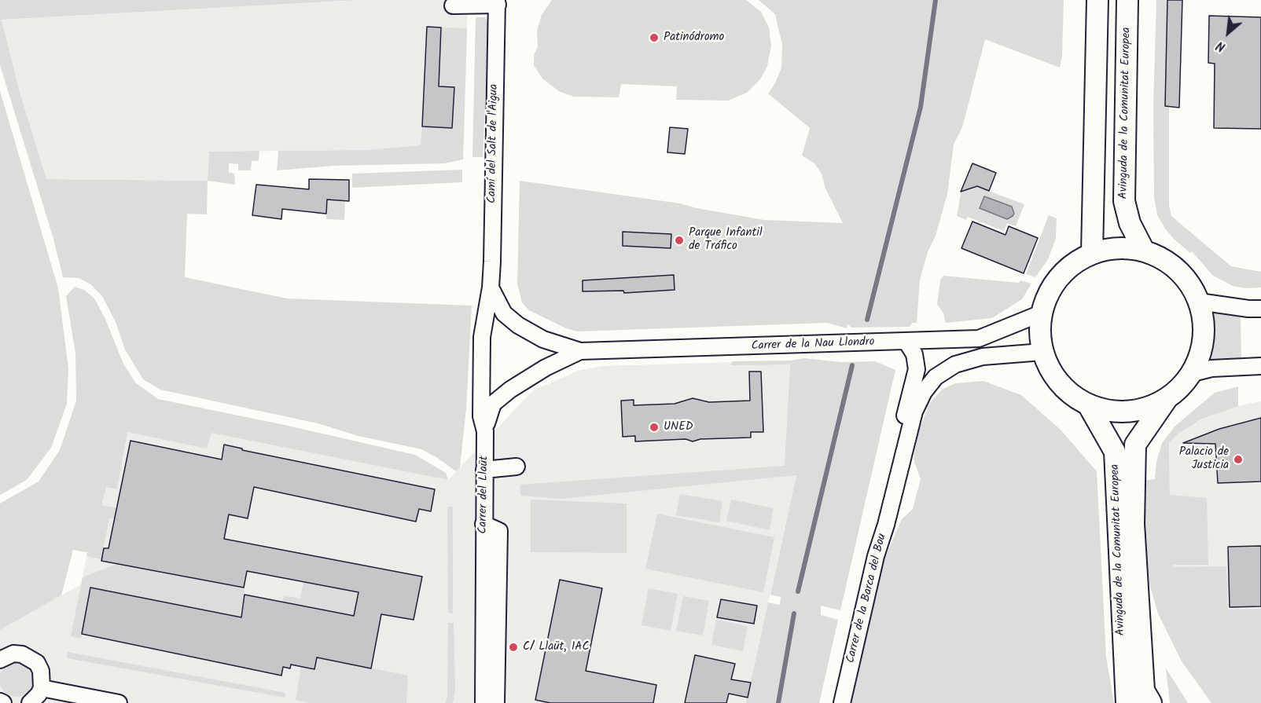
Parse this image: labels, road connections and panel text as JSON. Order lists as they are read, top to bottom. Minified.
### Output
{"streets":{"main road":["Avinguda de la Comunitat Europea"],"street":["Camí del Salt de l'Aigua","Carrer de la Nau Llondro","Carrer del Llaüt","Carrer de la Barca del Bou"]},"crossings":[["Avinguda de la Comunitat Europea","Carrer de la Nau Llondro"],["Avinguda de la Comunitat Europea","Carrer de la Barca del Bou"],["Camí del Salt de l'Aigua","Carrer de la Nau Llondro"],["Camí del Salt de l'Aigua","Carrer del Llaüt"],["Carrer de la Nau Llondro","Carrer del Llaüt"],["Carrer de la Nau Llondro","Carrer de la Barca del Bou"]],"places":["Patinódromo","Parque Infantil de Tráfico","UNED","Palacio de Justicia","C/ Llaüt, 1AC"],"north":"bottom left"}
